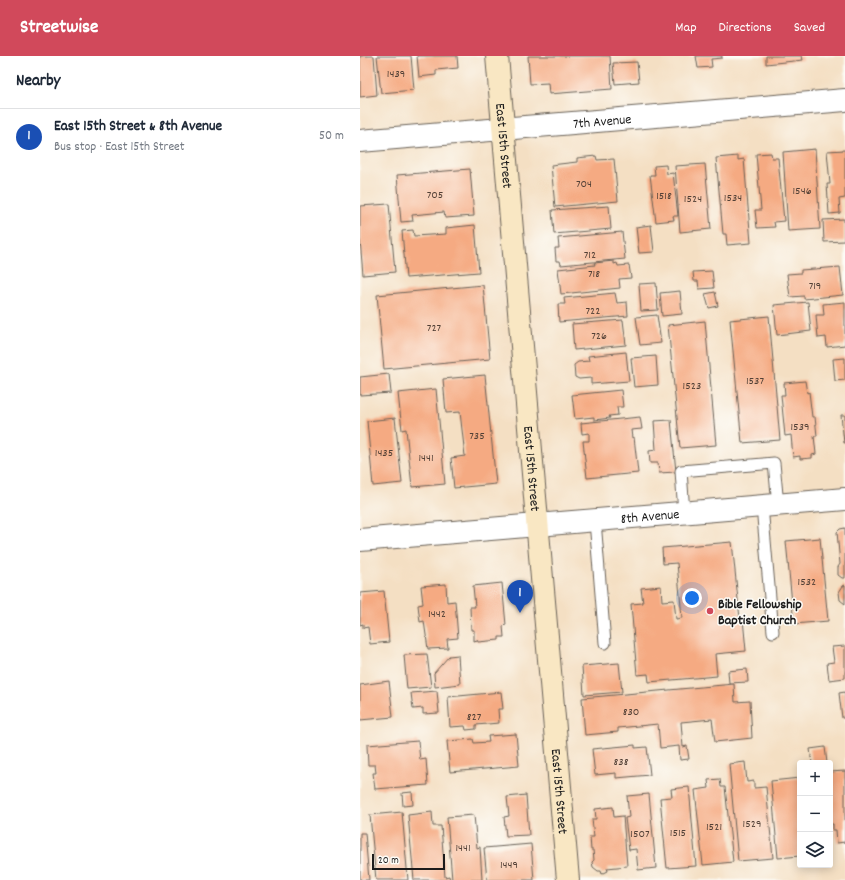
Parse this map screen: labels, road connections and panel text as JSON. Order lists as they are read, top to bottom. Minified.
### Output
{"streets":{"main road":["East 15th Street"],"street":["7th Avenue","8th Avenue"]},"crossings":[["7th Avenue","East 15th Street"],["East 15th Street","8th Avenue"]],"places":["Bible Fellowship Baptist Church"],"house_numbers":["1439","704","1546","705","1518","1534","1524","712","718","719","722","727","726","1537","1523","1539","735","1435","1441","1532","1442","830","827","838","1529","1521","1515","1507","1441","1449"],"scale_bar":"20 m","page":{"header":"Streetwise","nav":["Map","Directions","Saved"],"heading":"Nearby","list":[{"mark":"1","name":"East 15th Street & 8th Avenue","note":"Bus stop · East 15th Street","value":"50 m"}],"pins":"1","map_buttons":["+","−"],"scale":"20 m"}}
